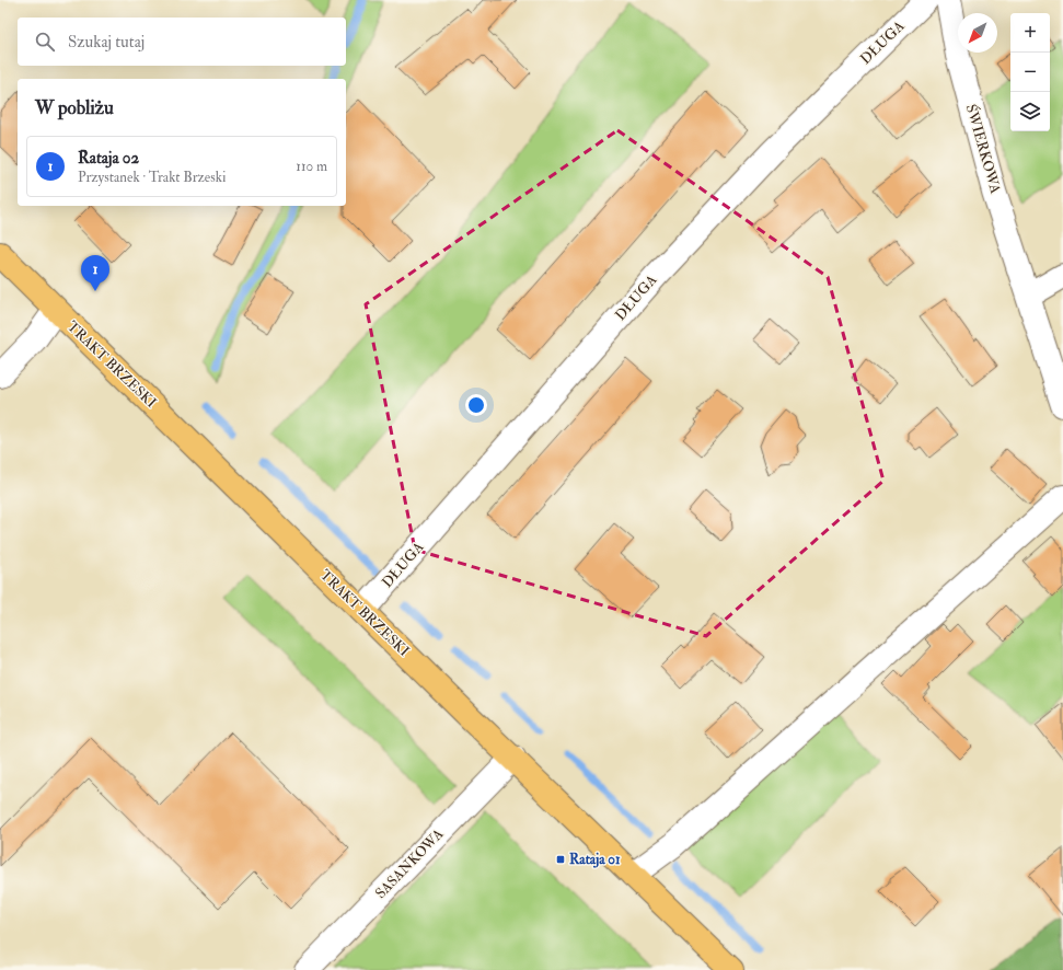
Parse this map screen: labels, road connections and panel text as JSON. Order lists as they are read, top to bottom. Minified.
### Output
{"streets":{"main road":["TRAKT BRZESKI"],"street":["DŁUGA","ŚWIERKOWA","SASANKOWA"]},"crossings":[["DŁUGA","TRAKT BRZESKI"],["TRAKT BRZESKI","SASANKOWA"]],"places":{"transit":["Rataja 01"]},"north":"bottom left","page":{"map_buttons":["+","−"],"search":"Szukaj tutaj","heading":"W pobliżu","list":[{"mark":"1","name":"Rataja 02","note":"Przystanek · Trakt Brzeski","value":"110 m"}],"pins":"1"}}
